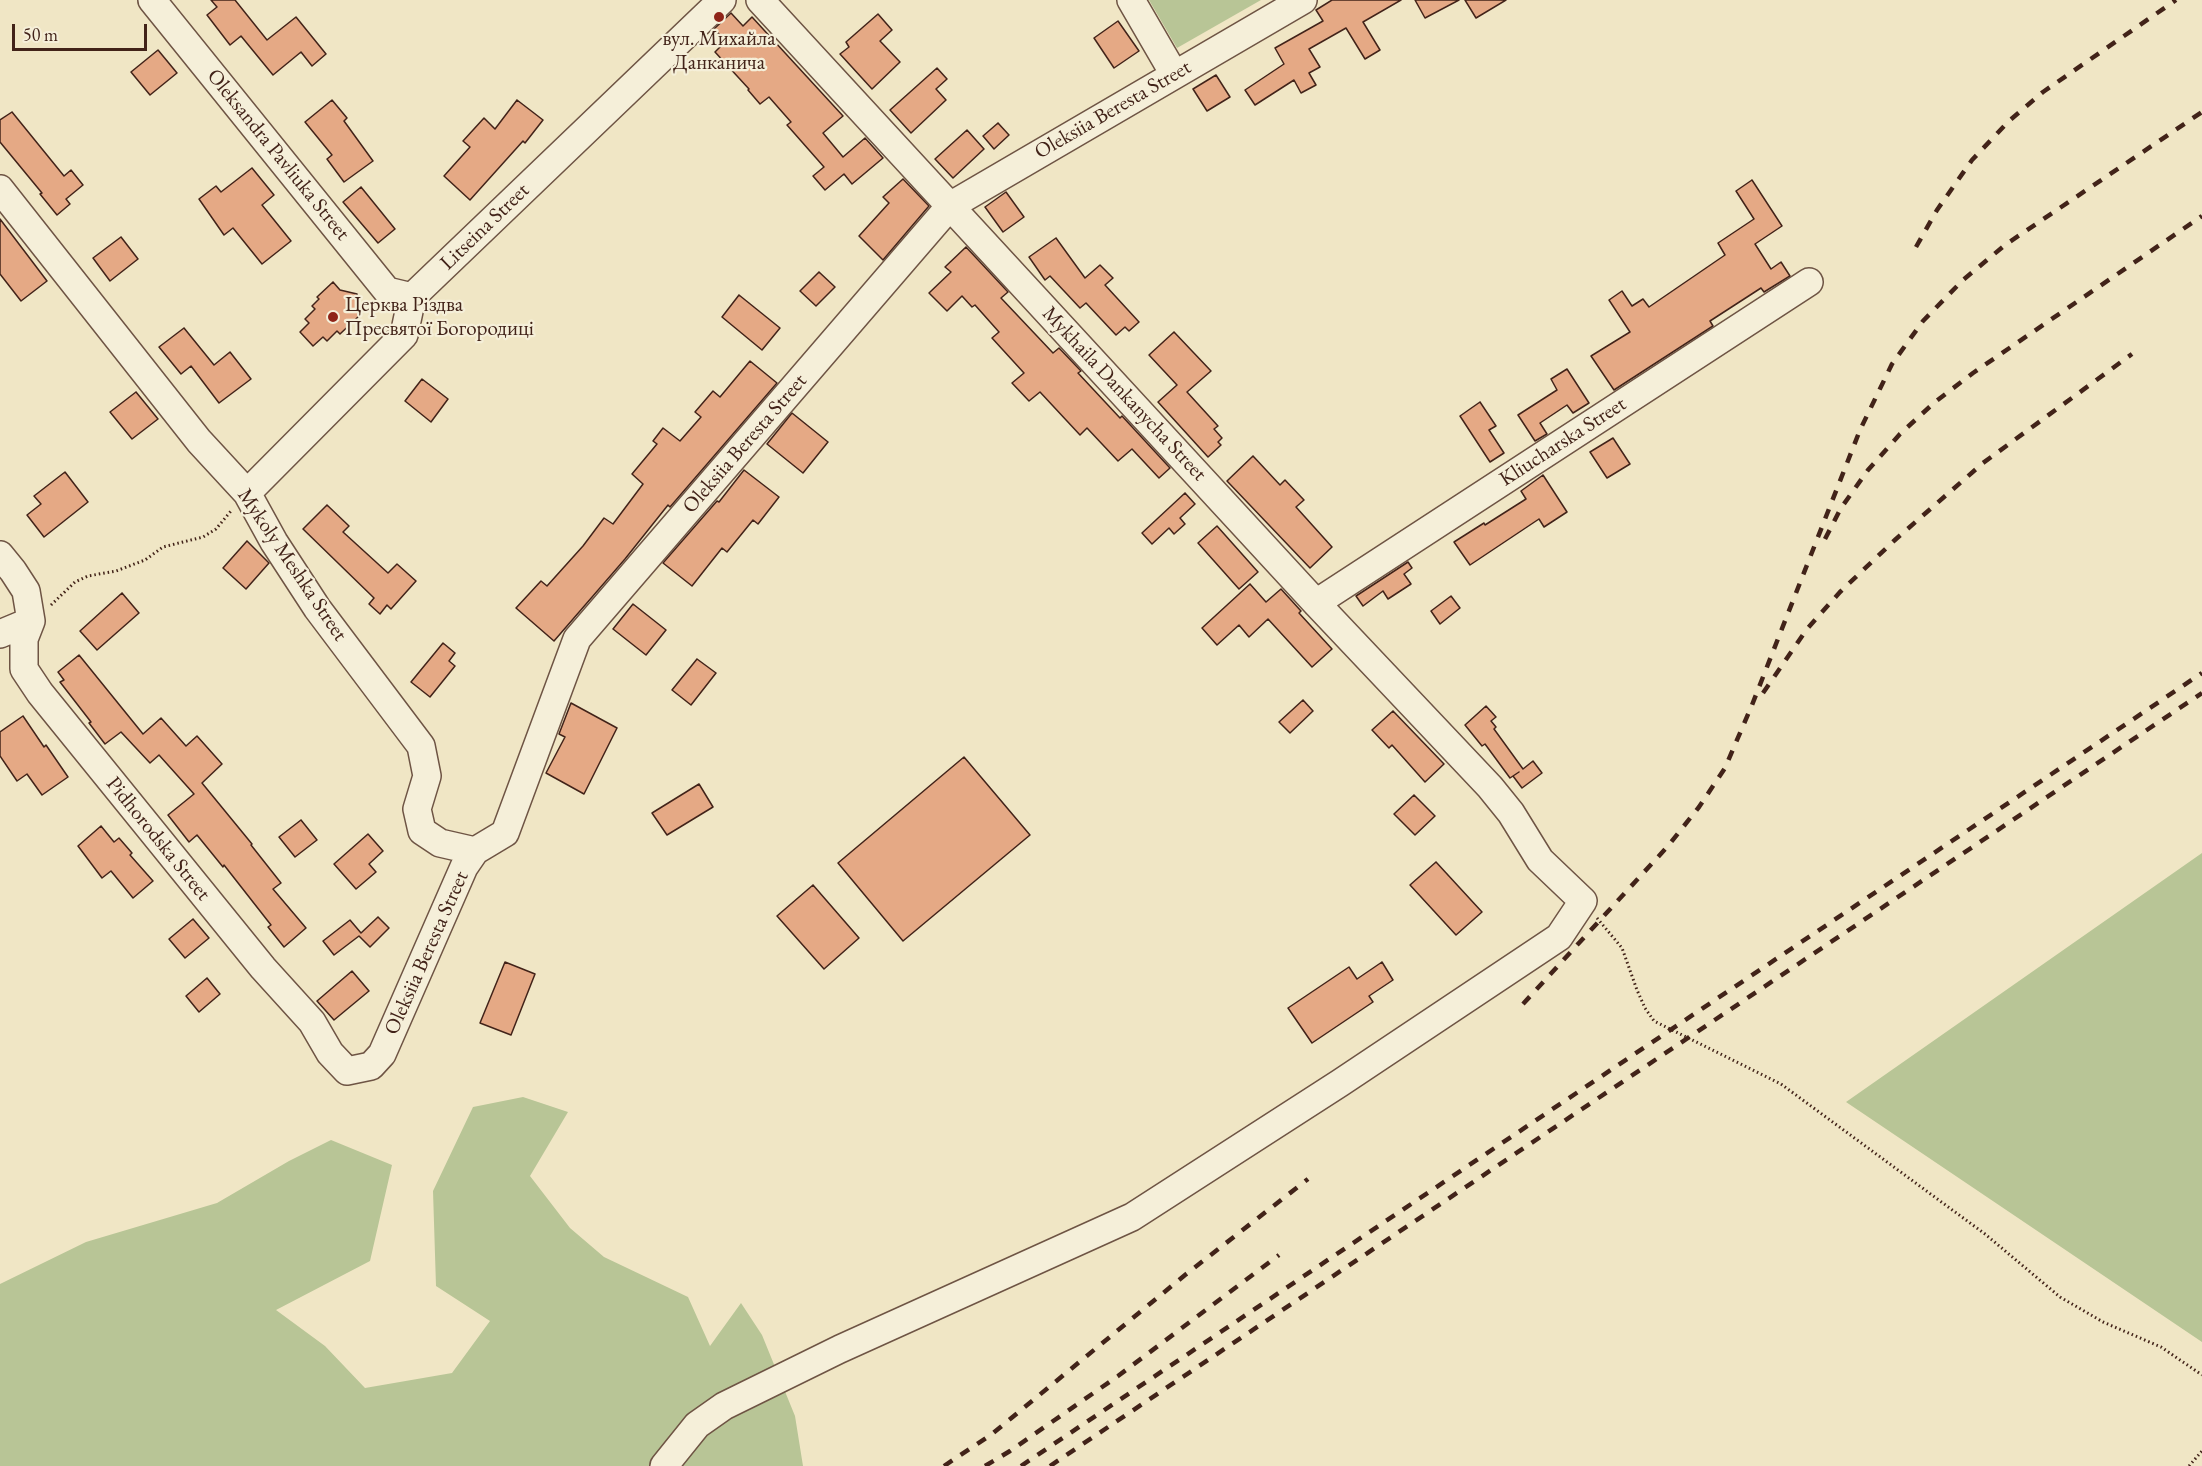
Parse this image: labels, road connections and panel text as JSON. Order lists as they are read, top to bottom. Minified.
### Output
{"streets":{"street":["Oleksiia Beresta Street","Oleksandra Pavliuka Street","Litseina Street","Mykhaila Dankanycha Street","Kliucharska Street","Mykoly Meshka Street","Pidhorodska Street"]},"crossings":[["Oleksiia Beresta Street","Mykhaila Dankanycha Street"],["Oleksiia Beresta Street","Mykoly Meshka Street"],["Oleksiia Beresta Street","Pidhorodska Street"],["Oleksandra Pavliuka Street","Litseina Street"],["Mykhaila Dankanycha Street","Kliucharska Street"]],"places":["вул. Михайла Данканича","Церква Різдва Пресвятої Богородиці"],"scale_bar":"50 m"}
